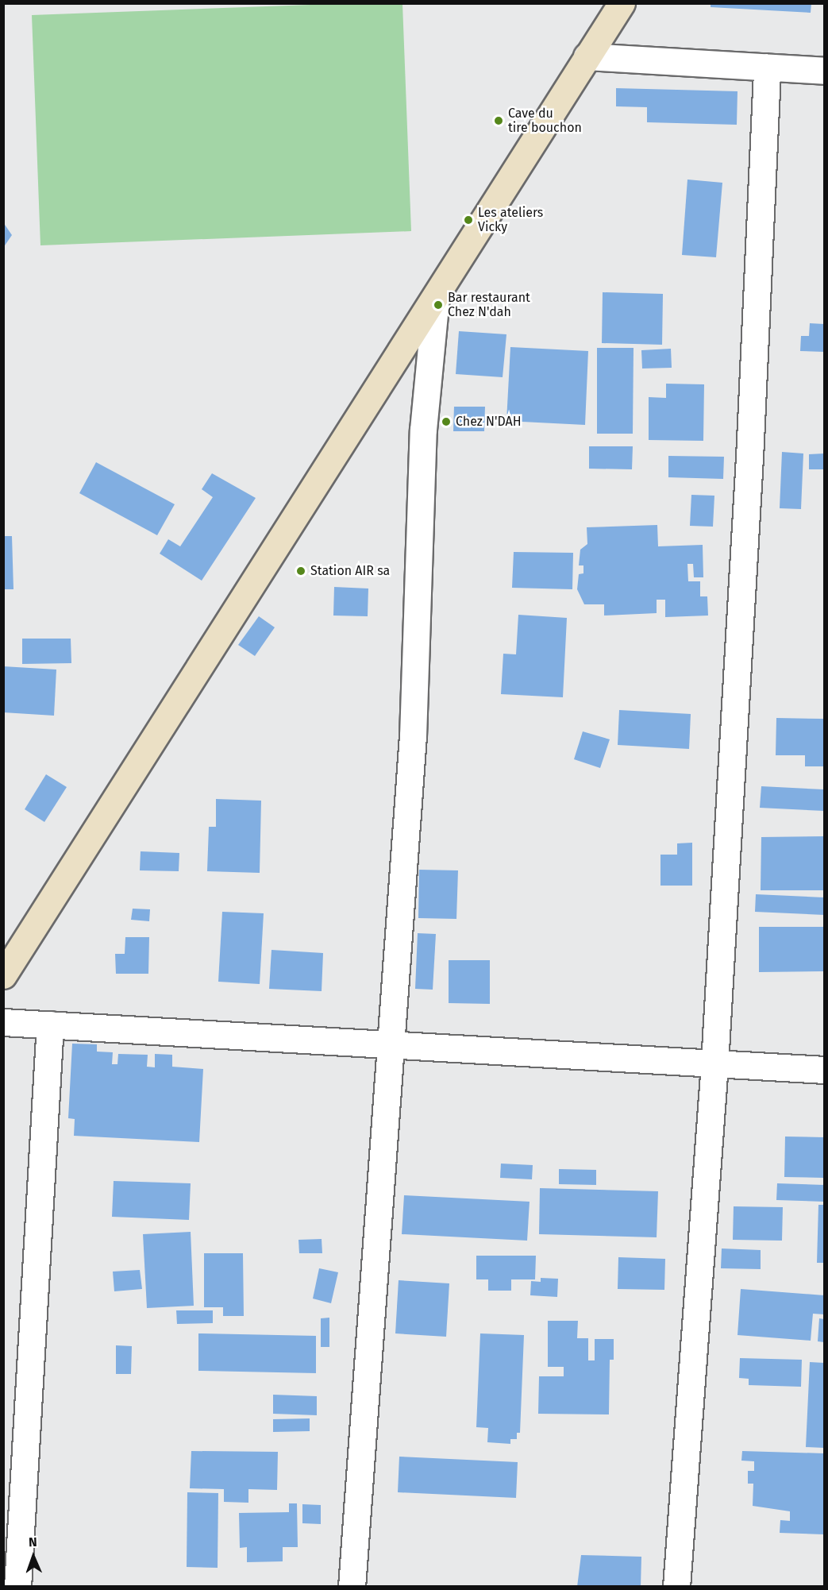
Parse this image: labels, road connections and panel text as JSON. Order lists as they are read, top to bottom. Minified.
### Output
{"places":["Cave du tire bouchon","Les ateliers Vicky","Bar restaurant Chez N'dah","Chez N'DAH","Station AIR sa"],"north":"top"}
